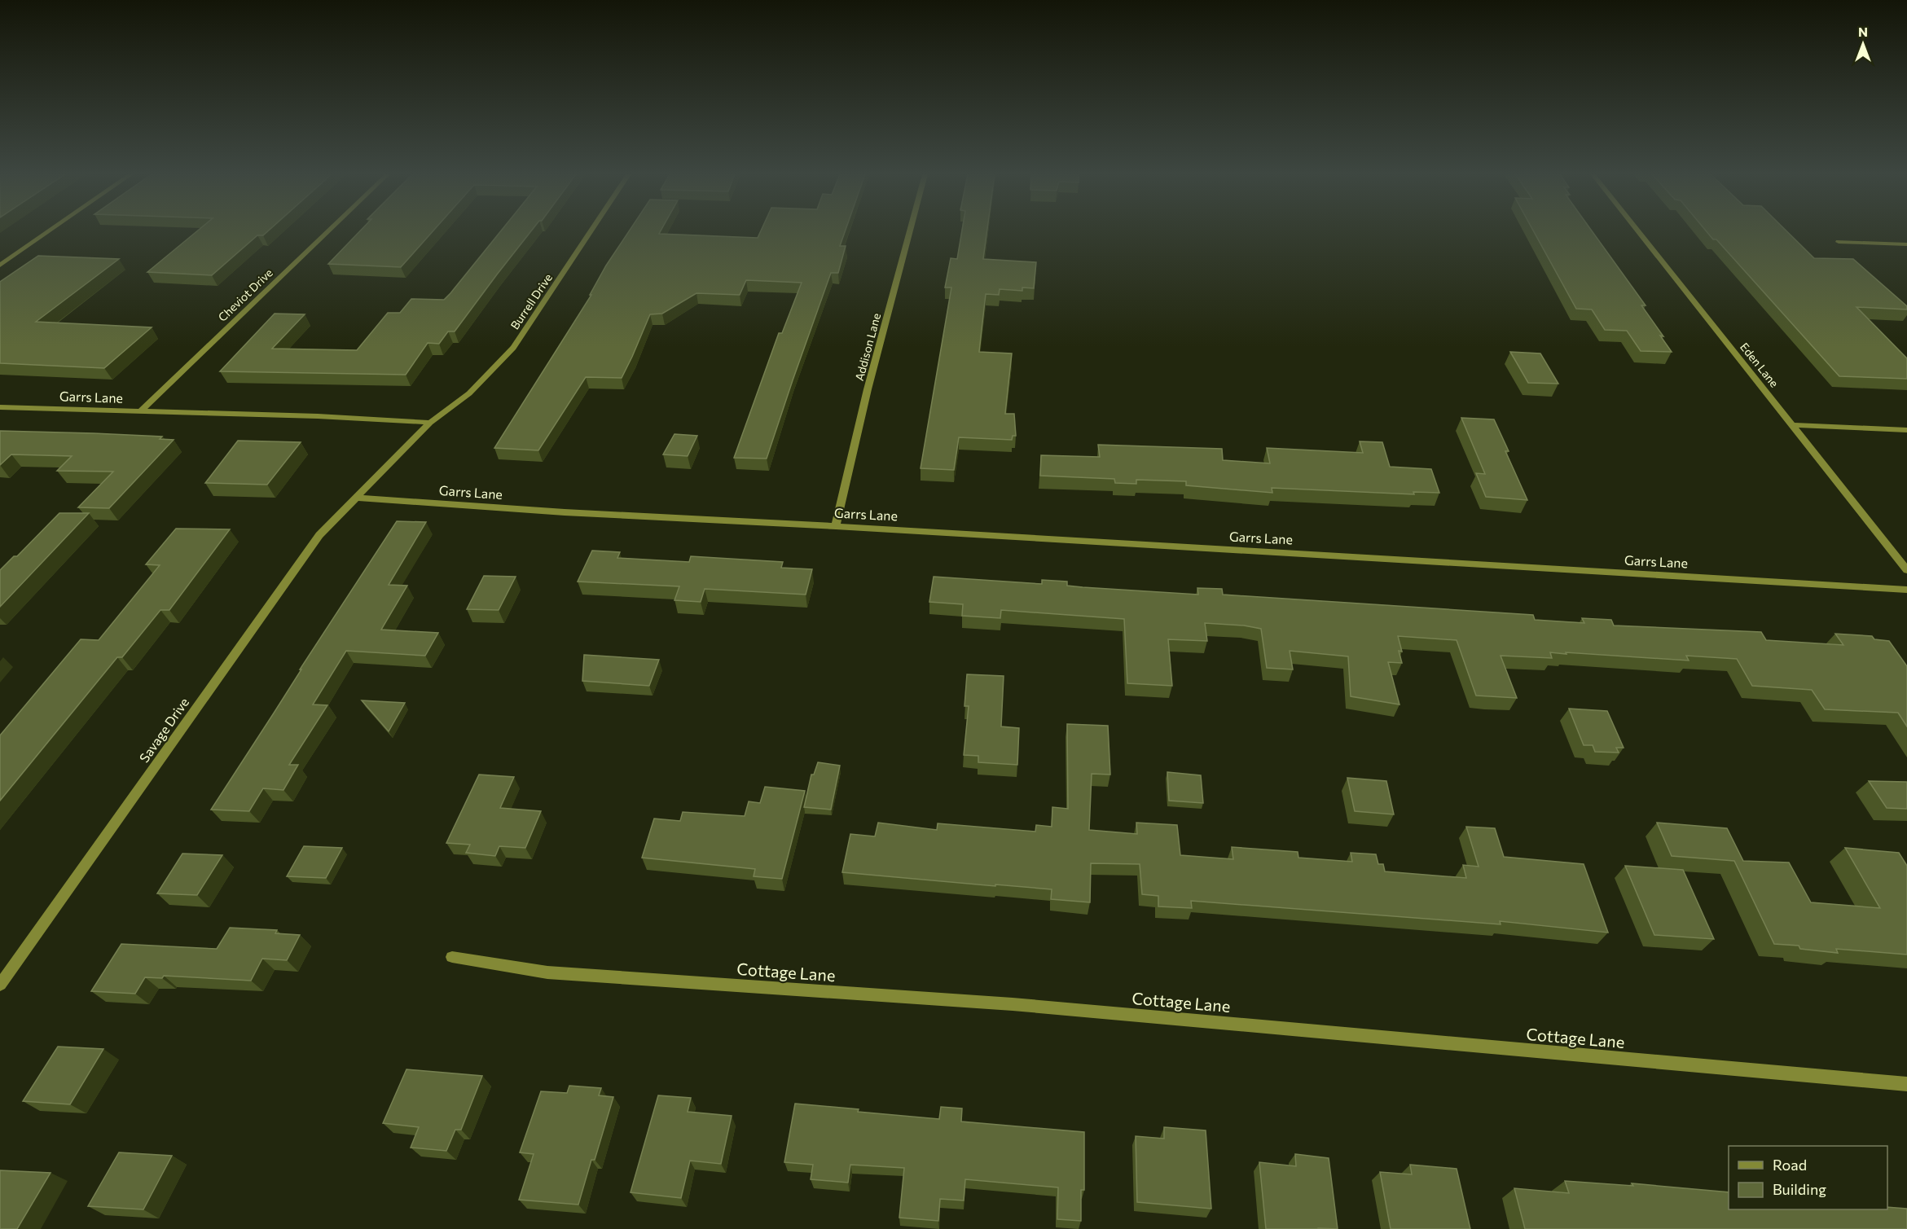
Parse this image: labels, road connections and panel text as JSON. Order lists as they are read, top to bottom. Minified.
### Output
{"streets":{"street":["Cheviot Drive","Burrell Drive","Addison Lane","Eden Lane","Garrs Lane","Savage Drive","Cottage Lane"]},"crossings":[["Cheviot Drive","Garrs Lane"],["Burrell Drive","Garrs Lane"],["Addison Lane","Garrs Lane"],["Garrs Lane","Savage Drive"]],"legend":["Road","Building"],"north":"top"}
